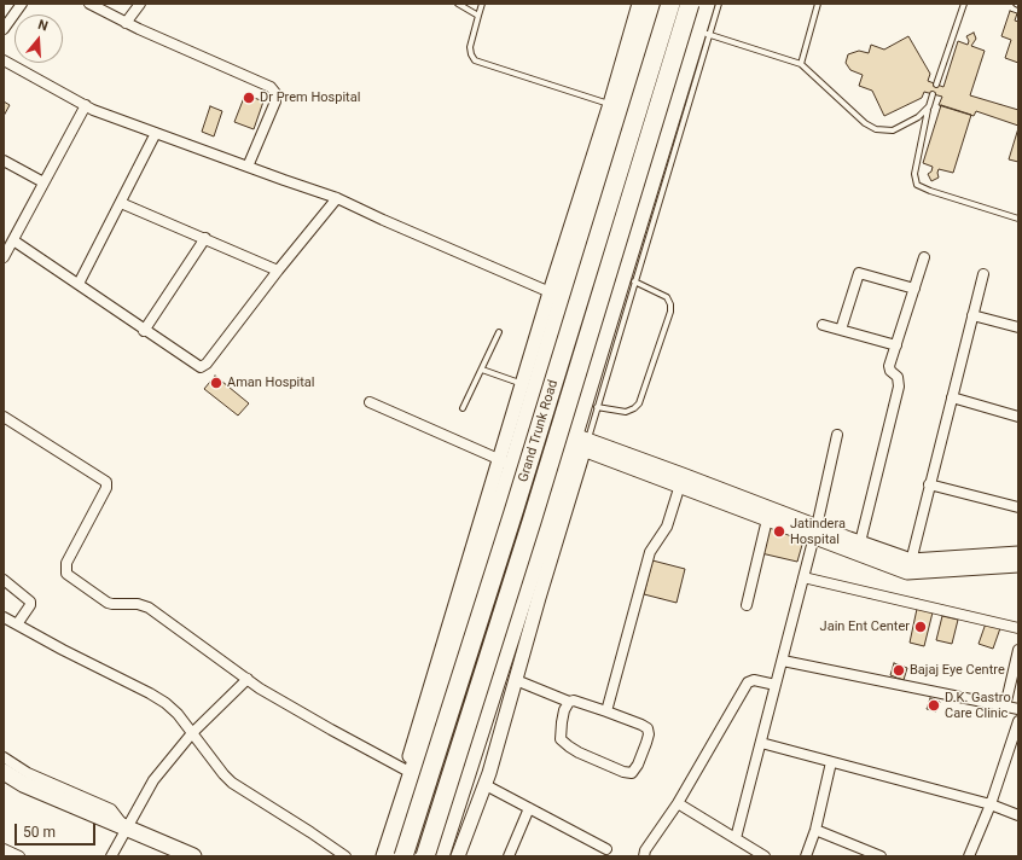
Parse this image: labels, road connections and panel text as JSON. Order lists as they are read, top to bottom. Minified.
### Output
{"streets":{"highway":["Grand Trunk Road"]},"places":["Dr Prem Hospital","Aman Hospital","Jatindera Hospital","Jain Ent Center","Bajaj Eye Centre","D.K. Gastro Care Clinic"],"scale_bar":"50 m","north":"top"}
